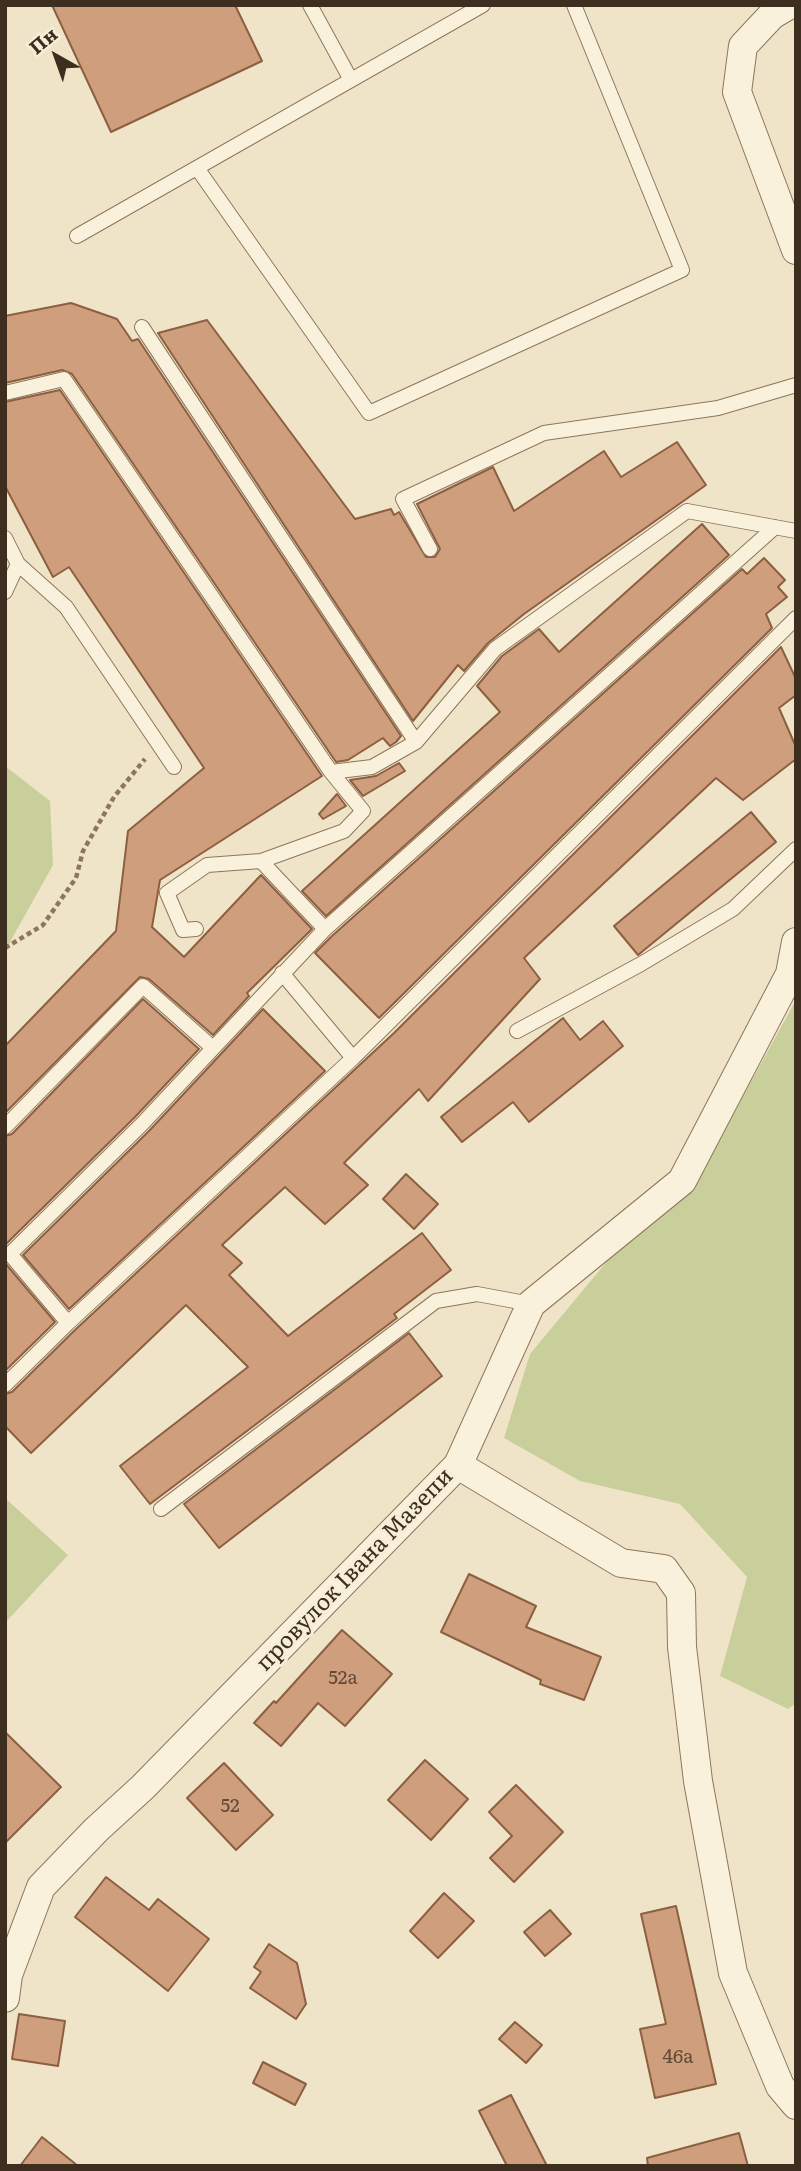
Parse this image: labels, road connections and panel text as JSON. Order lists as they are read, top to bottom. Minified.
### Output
{"streets":{"street":["провулок Івана Мазепи"]},"house_numbers":["52а","52","46а"],"north":"top left"}
